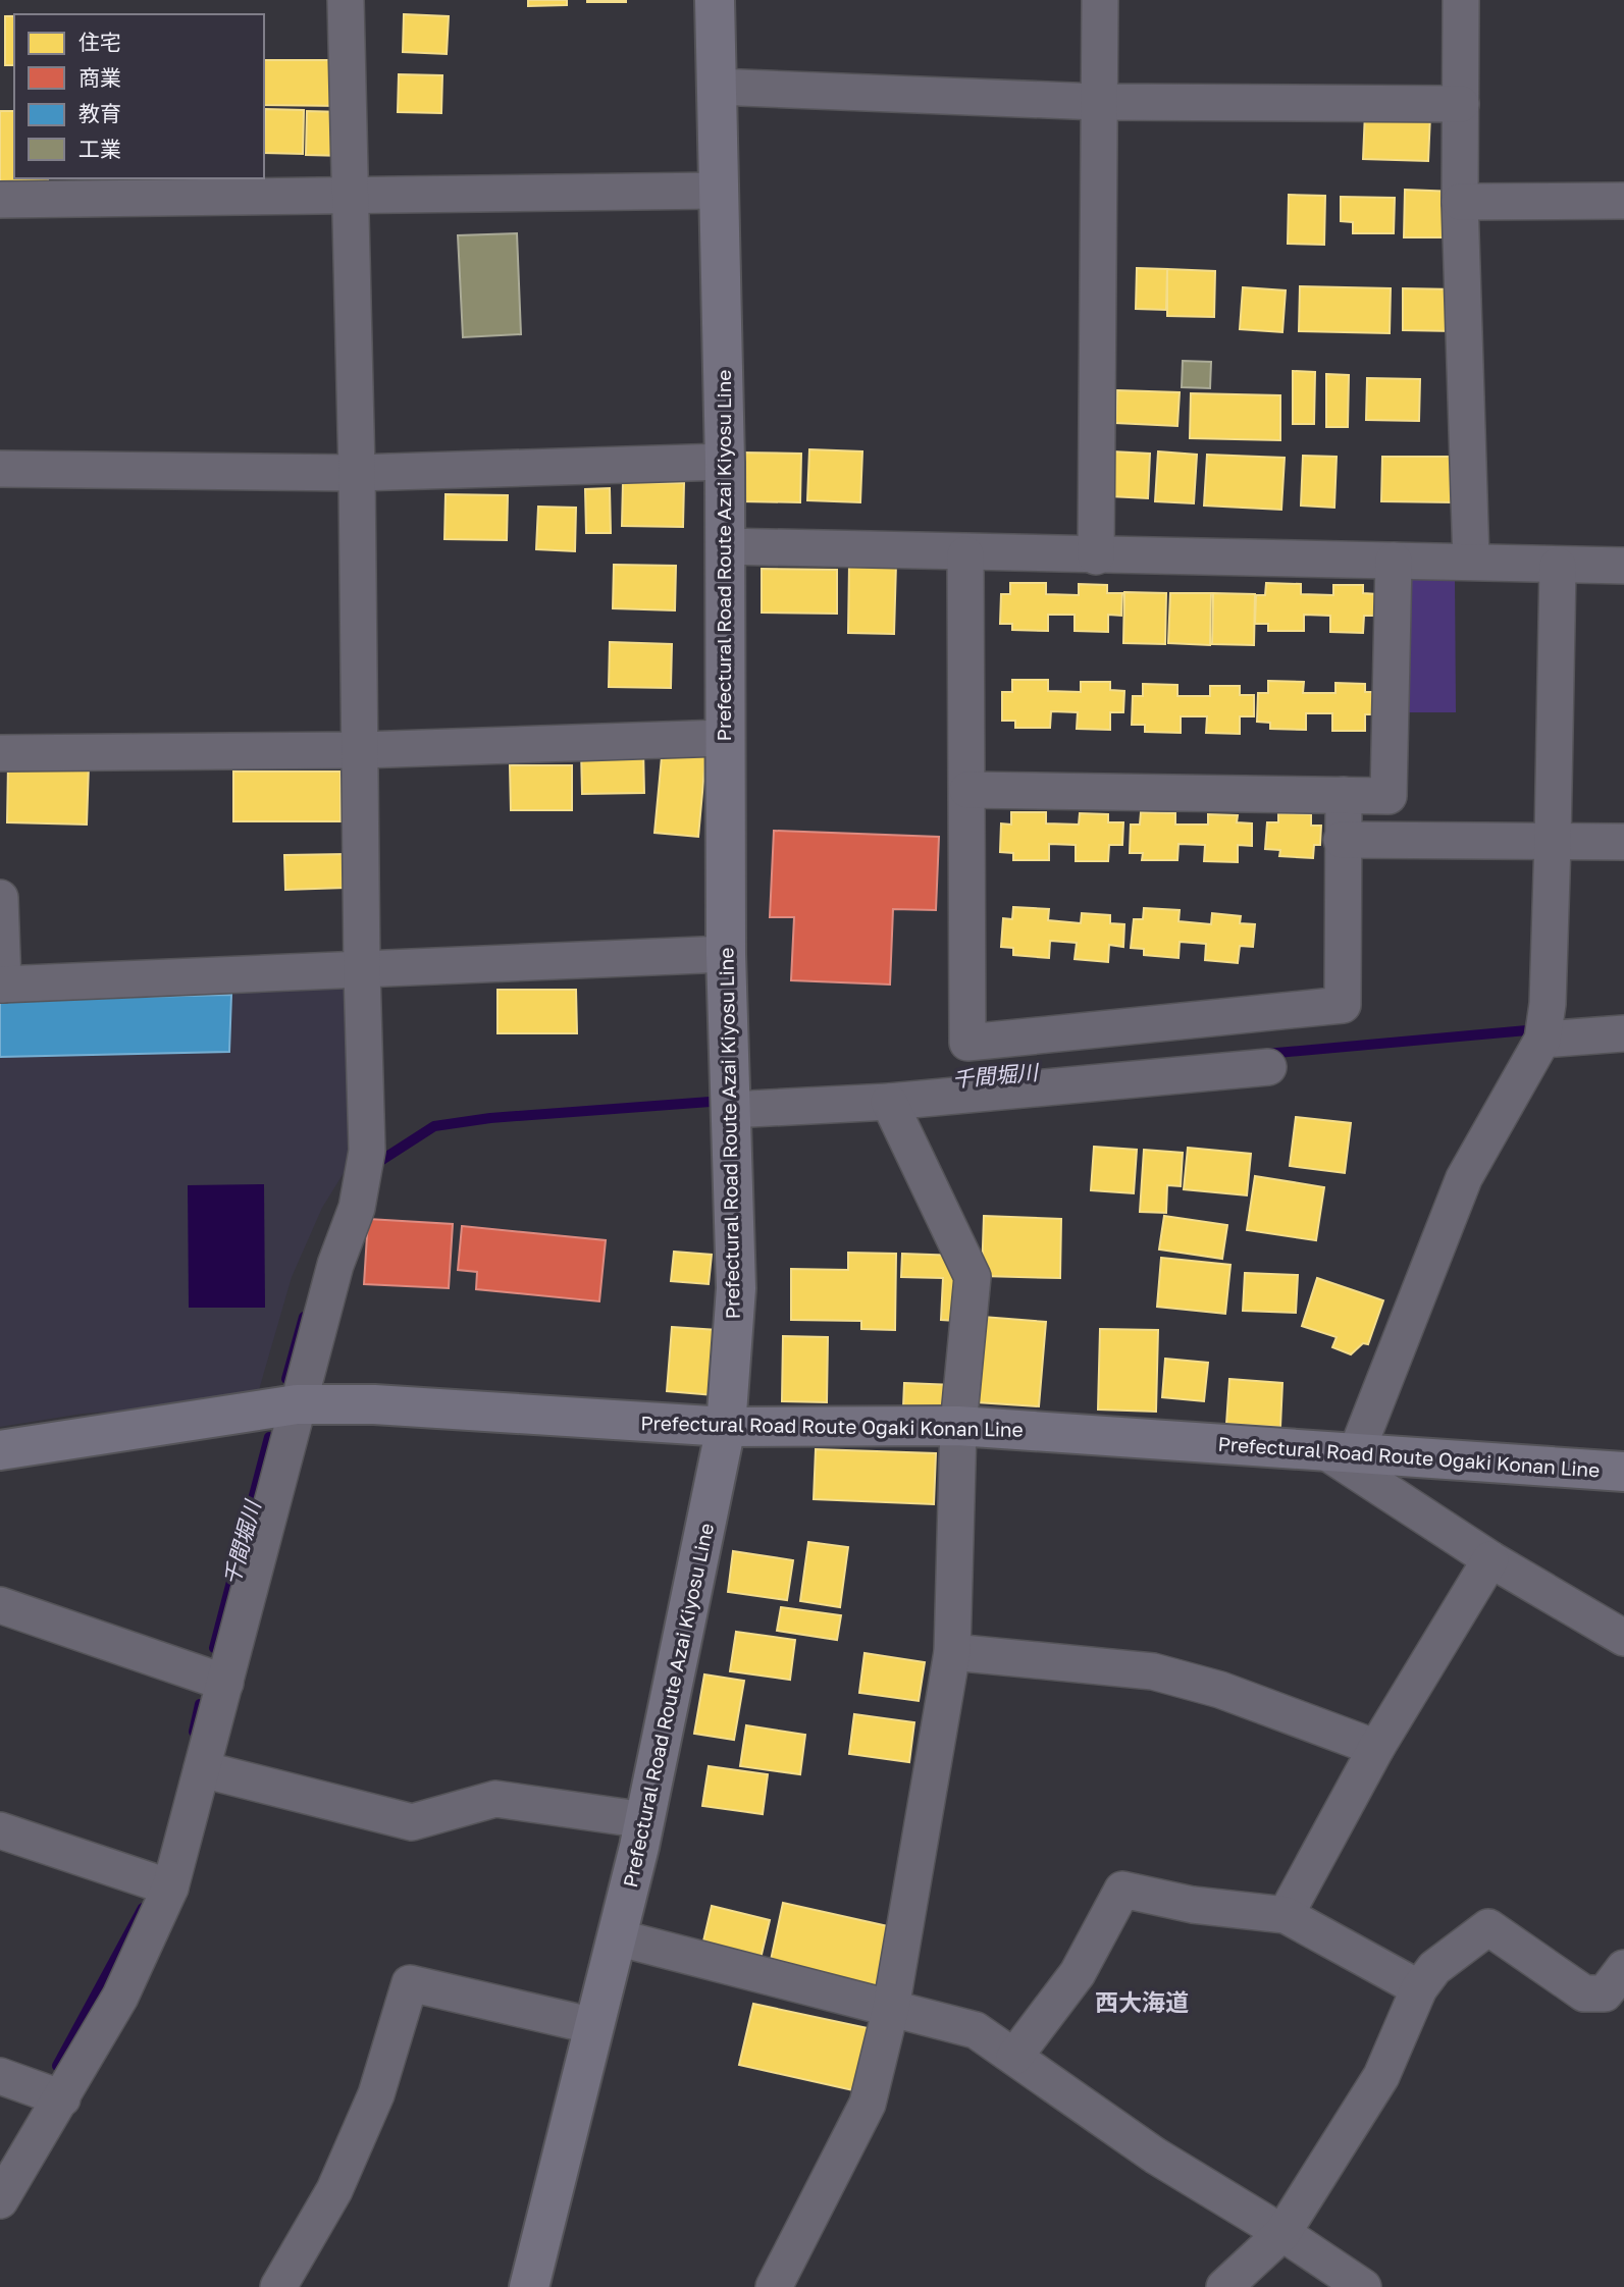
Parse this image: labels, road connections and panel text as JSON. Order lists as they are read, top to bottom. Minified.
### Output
{"streets":{"main road":["Prefectural Road Route Azai Kiyosu Line","Prefectural Road Route Ogaki Konan Line"]},"crossings":[["Prefectural Road Route Azai Kiyosu Line","Prefectural Road Route Ogaki Konan Line"]],"districts":["西大海道"],"water":["千間堀川"],"legend":["住宅","商業","教育","工業"]}
